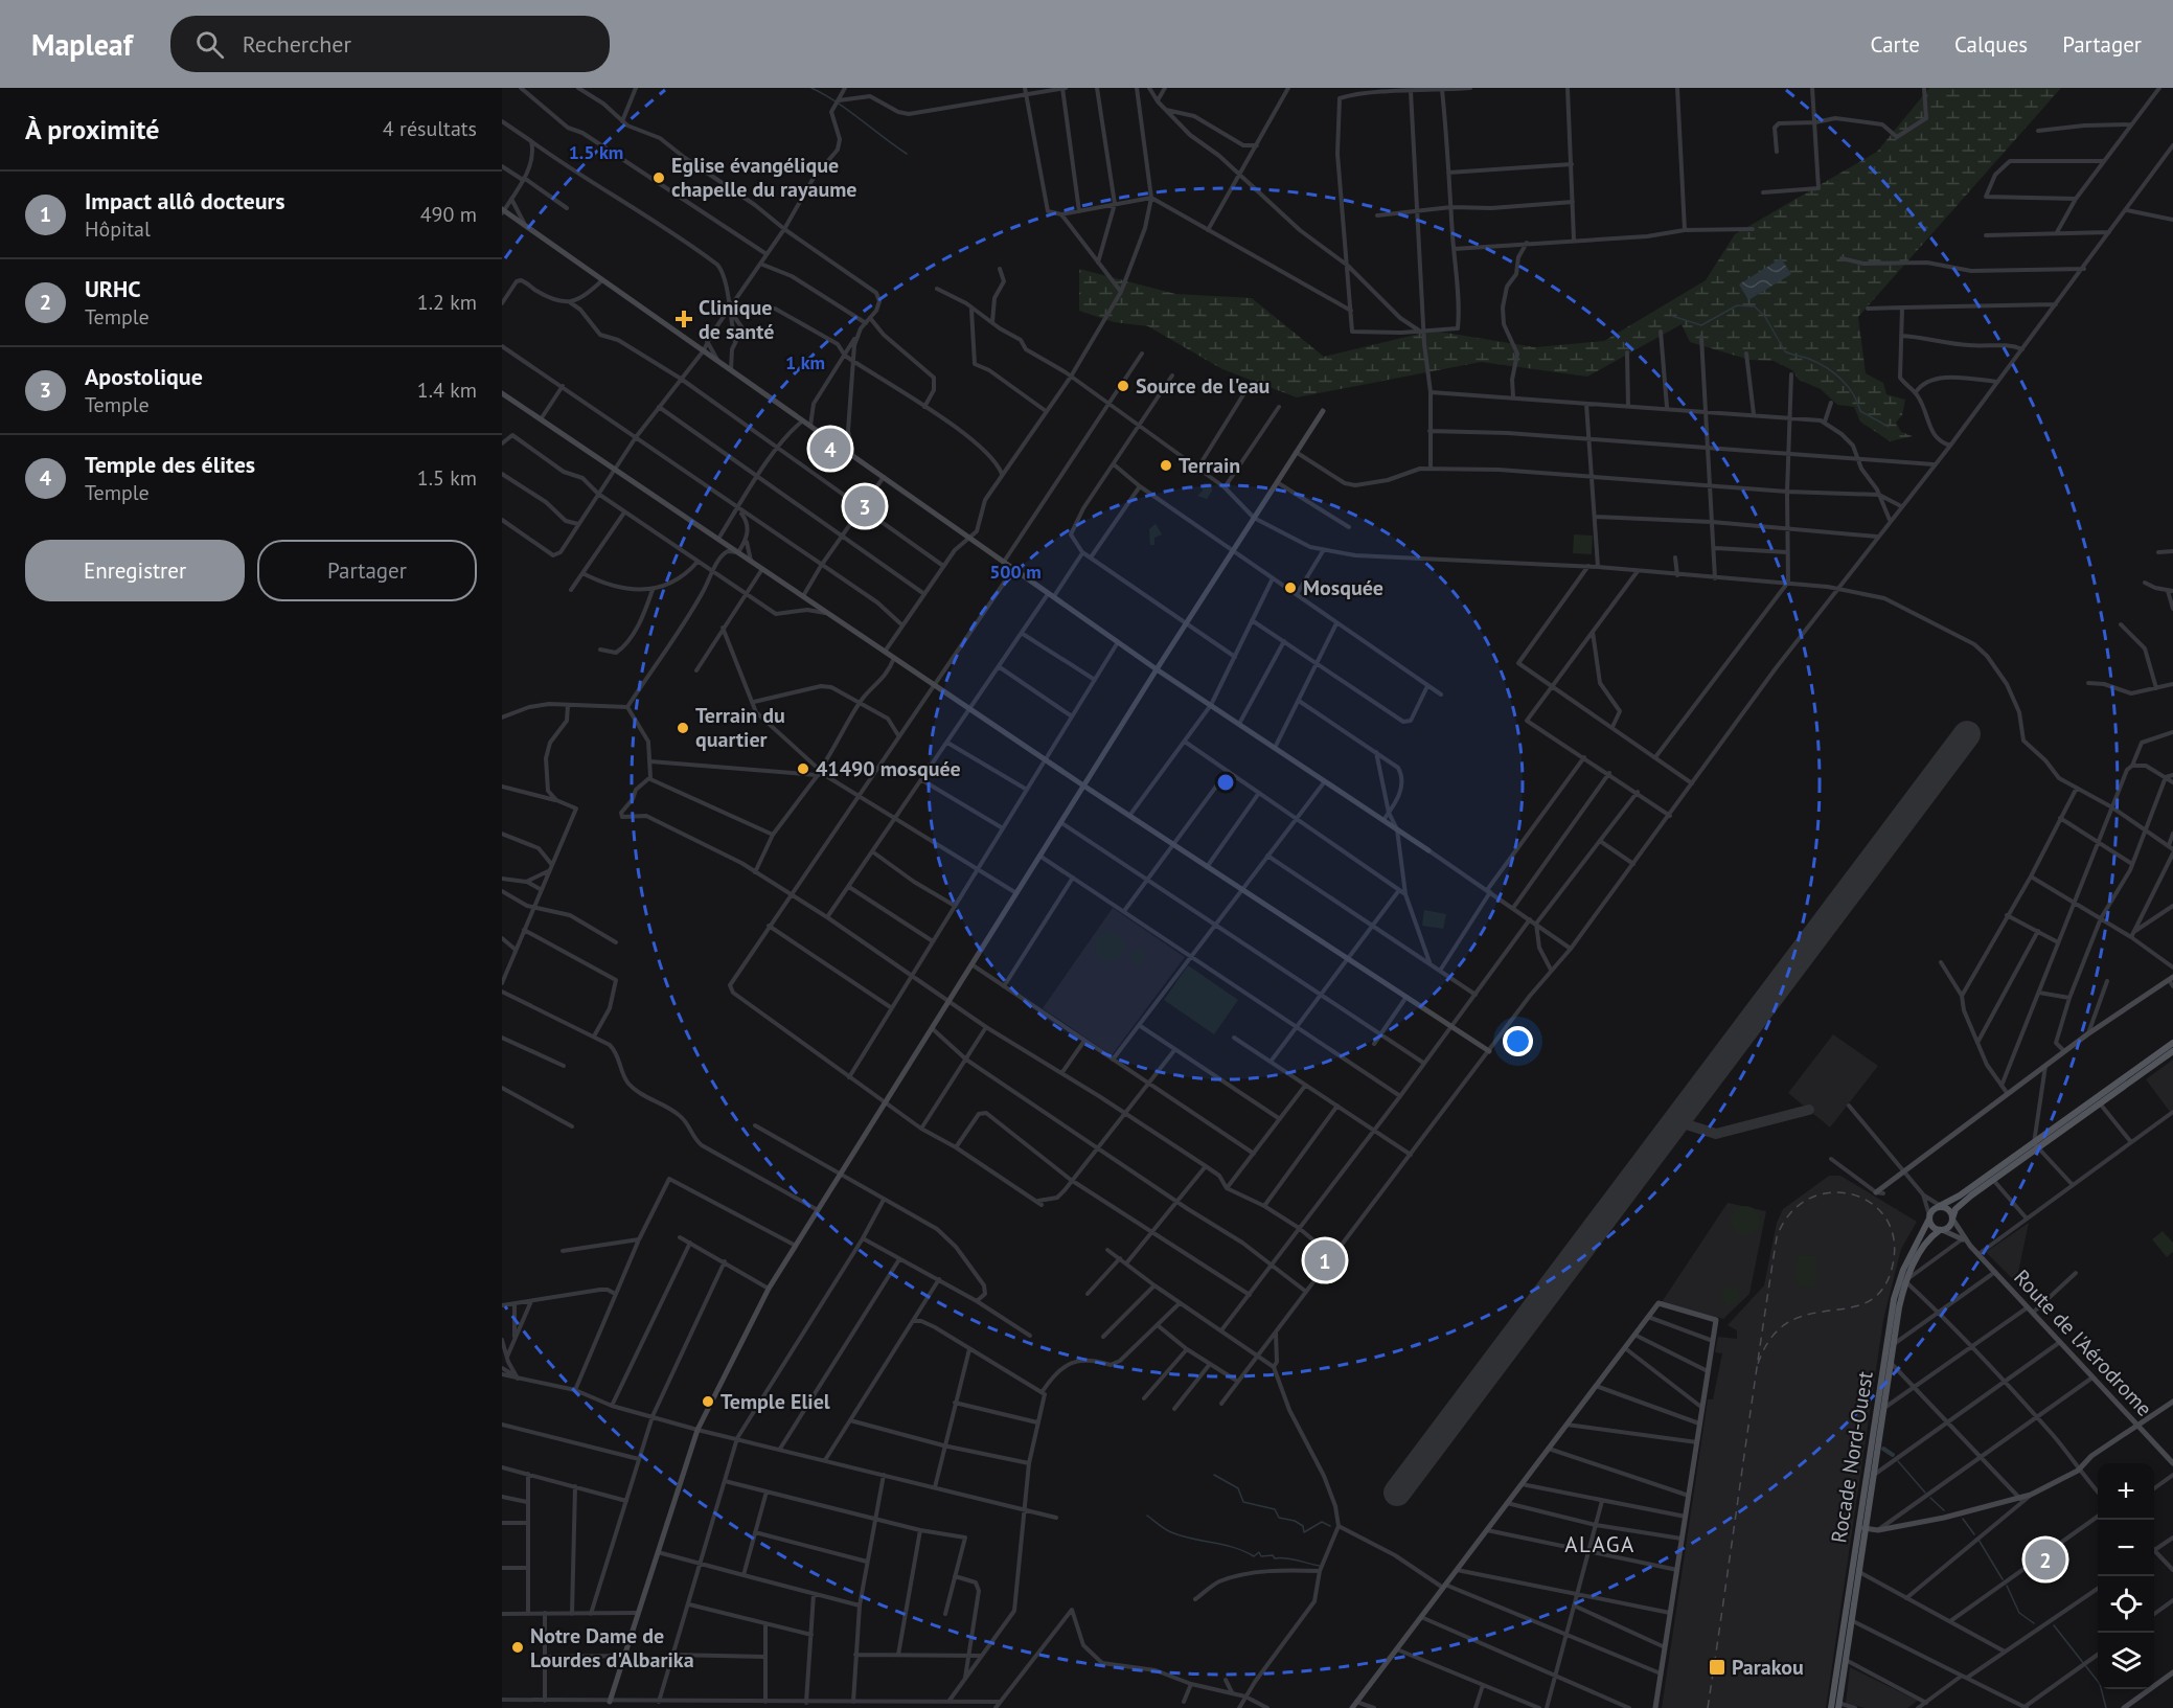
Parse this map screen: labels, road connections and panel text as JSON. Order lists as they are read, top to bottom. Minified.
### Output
{"streets":{"main road":["Rocade Nord-Ouest"],"street":["Route de l'Aérodrome"]},"crossings":[["Route de l'Aérodrome","Rocade Nord-Ouest"]],"districts":["ALAGA"],"places":{"other":["Eglise évangélique chapelle du rayaume","Source de l'eau","Terrain","Mosquée","Terrain du quartier","41490 mosquée","Temple Eliel","Notre Dame de Lourdes d'Albarika"],"health":["Clinique de santé"],"transit":["Parakou"]},"page":{"header":"Mapleaf","search":"Rechercher","nav":["Carte","Calques","Partager"],"heading":["À proximité","4 résultats"],"list":[{"mark":"1","name":"Impact allô docteurs","note":"Hôpital","value":"490 m"},{"mark":"2","name":"URHC","note":"Temple","value":"1.2 km"},{"mark":"3","name":"Apostolique","note":"Temple","value":"1.4 km"},{"mark":"4","name":"Temple des élites","note":"Temple","value":"1.5 km"}],"pins":["4","3","1","2"],"buttons":["Enregistrer","Partager"],"map_buttons":["+","−"]},"rings":["1.5 km","1 km","500 m"]}
